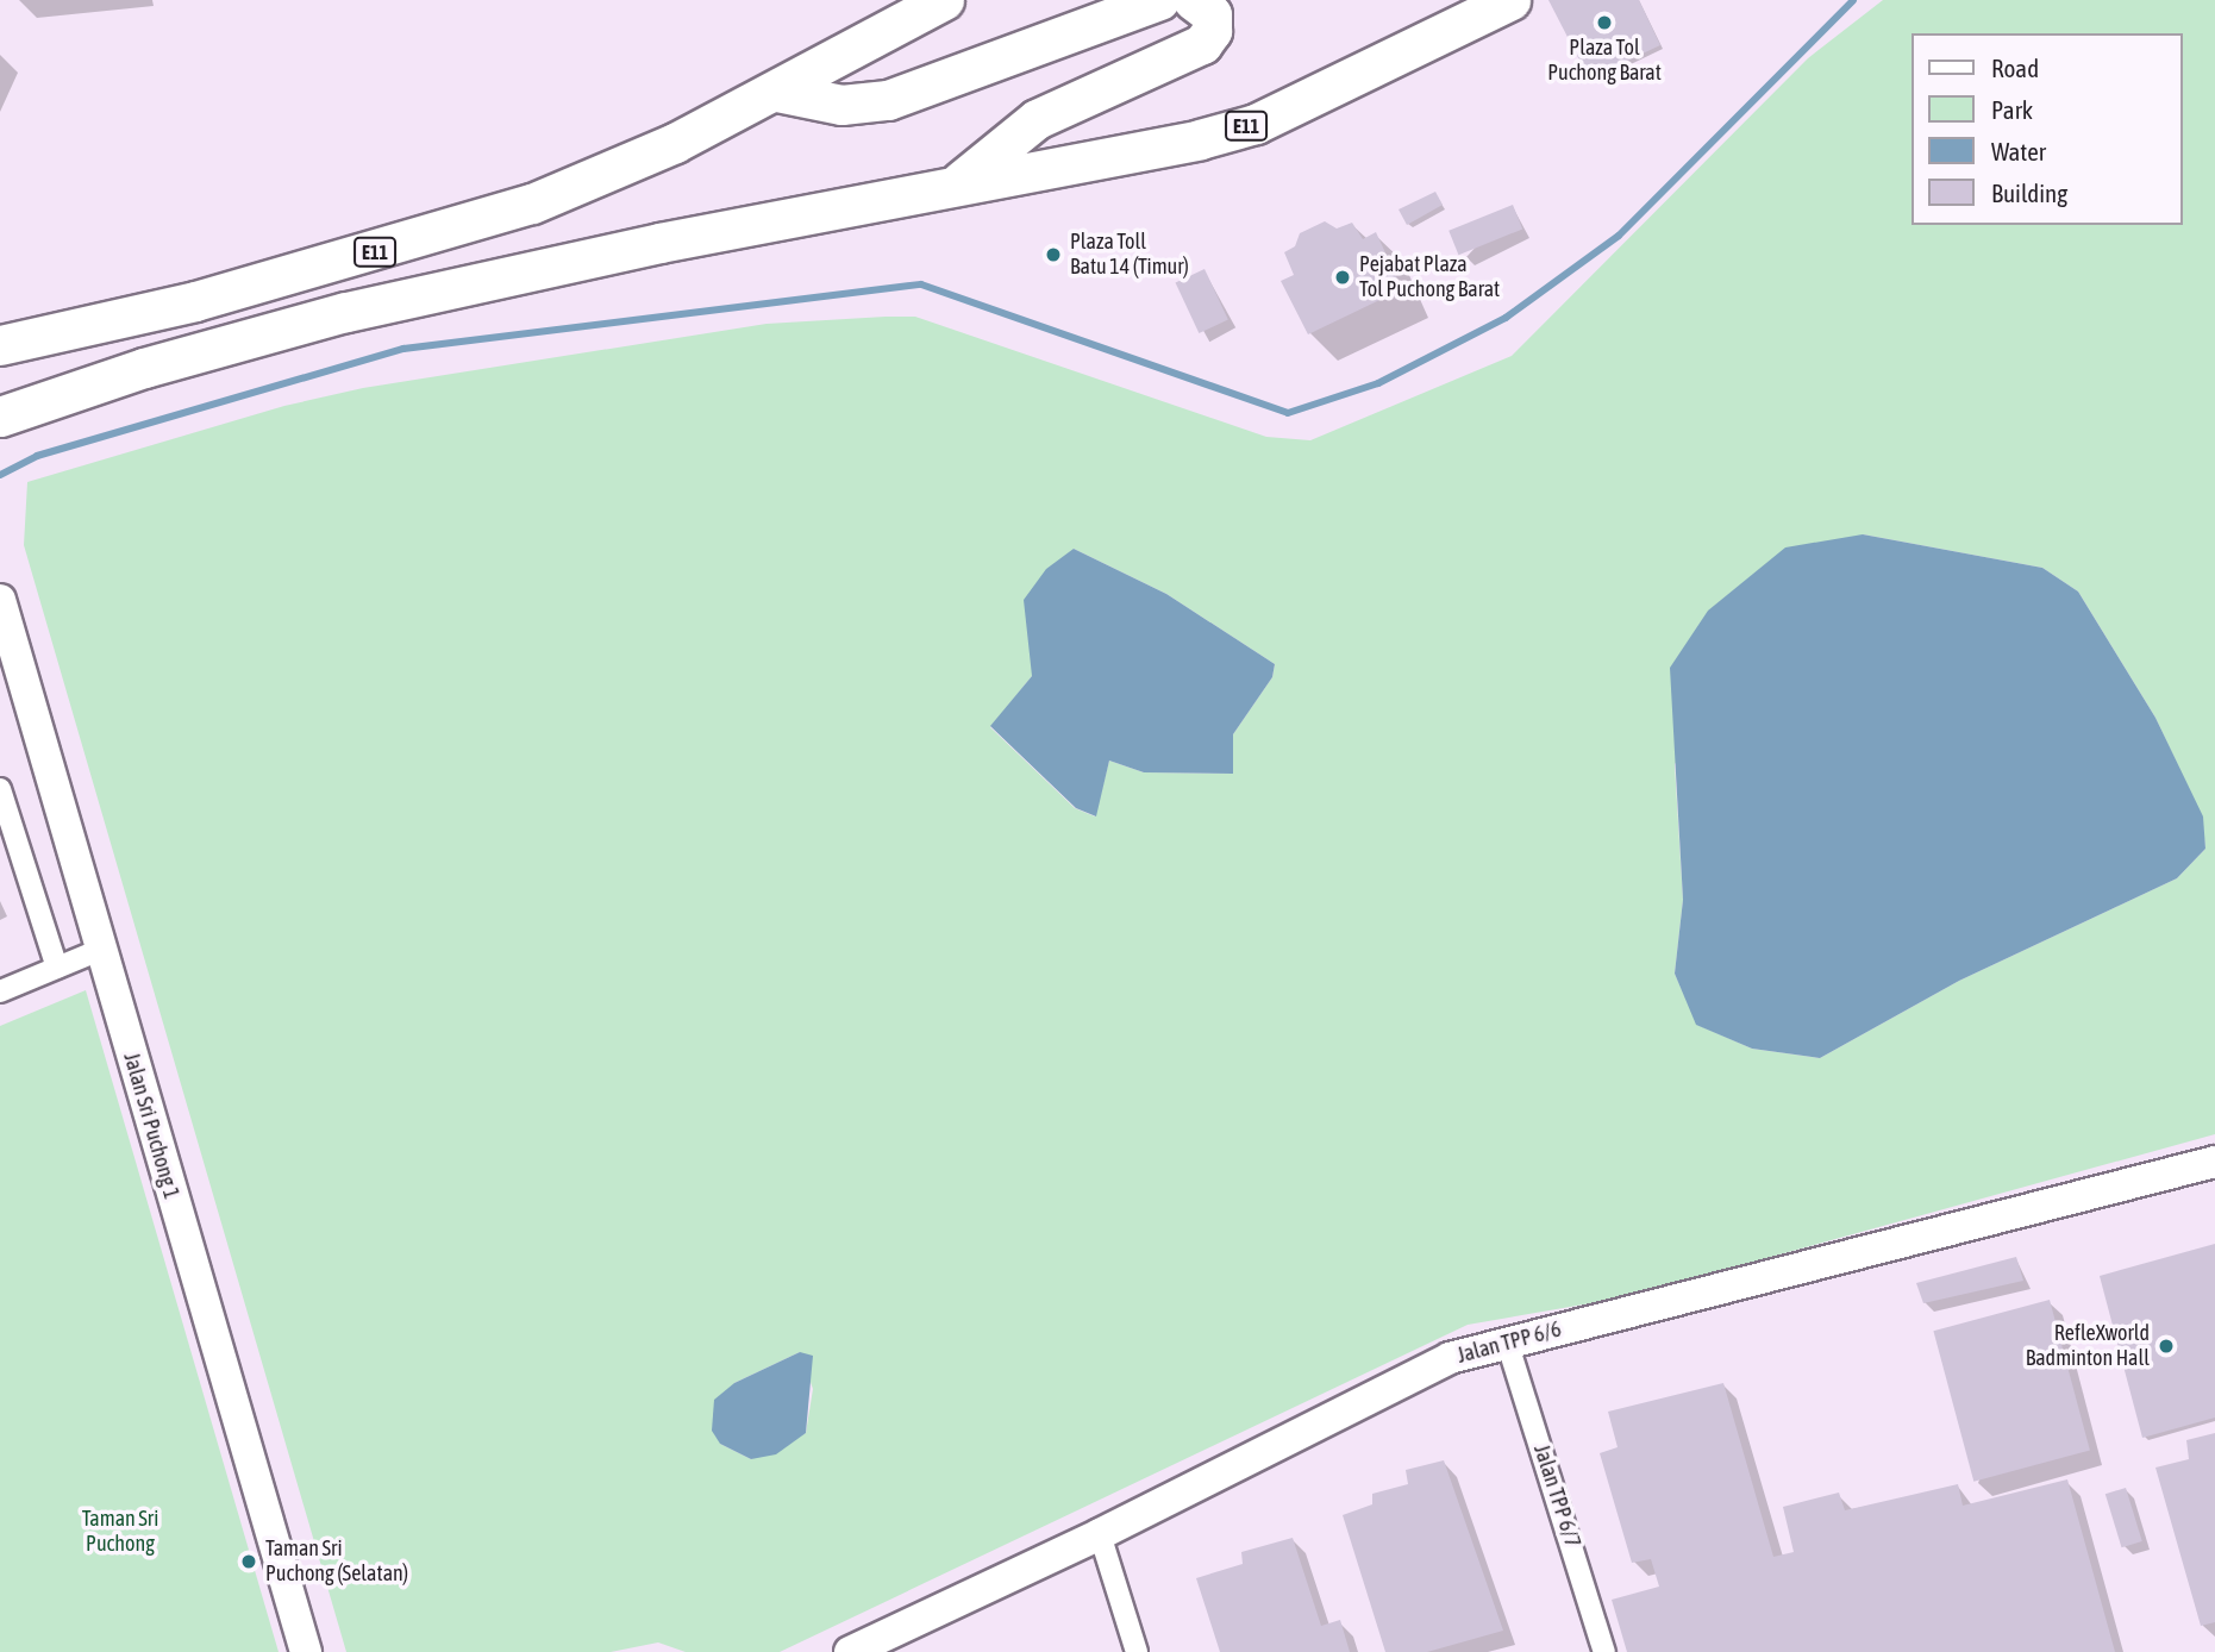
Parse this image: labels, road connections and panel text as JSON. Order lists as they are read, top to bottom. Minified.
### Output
{"streets":{"highway":["E11"],"street":["Jalan Sri Puchong 1","Jalan TPP 6/6","Jalan TPP 6/7"]},"crossings":[["Jalan TPP 6/6","Jalan TPP 6/7"]],"parks":["Taman Sri Puchong"],"places":["Plaza Tol Puchong Barat","Plaza Toll Batu 14 (Timur)","Pejabat Plaza Tol Puchong Barat","RefleXworld Badminton Hall","Taman Sri Puchong (Selatan)"],"legend":["Road","Park","Water","Building"]}
